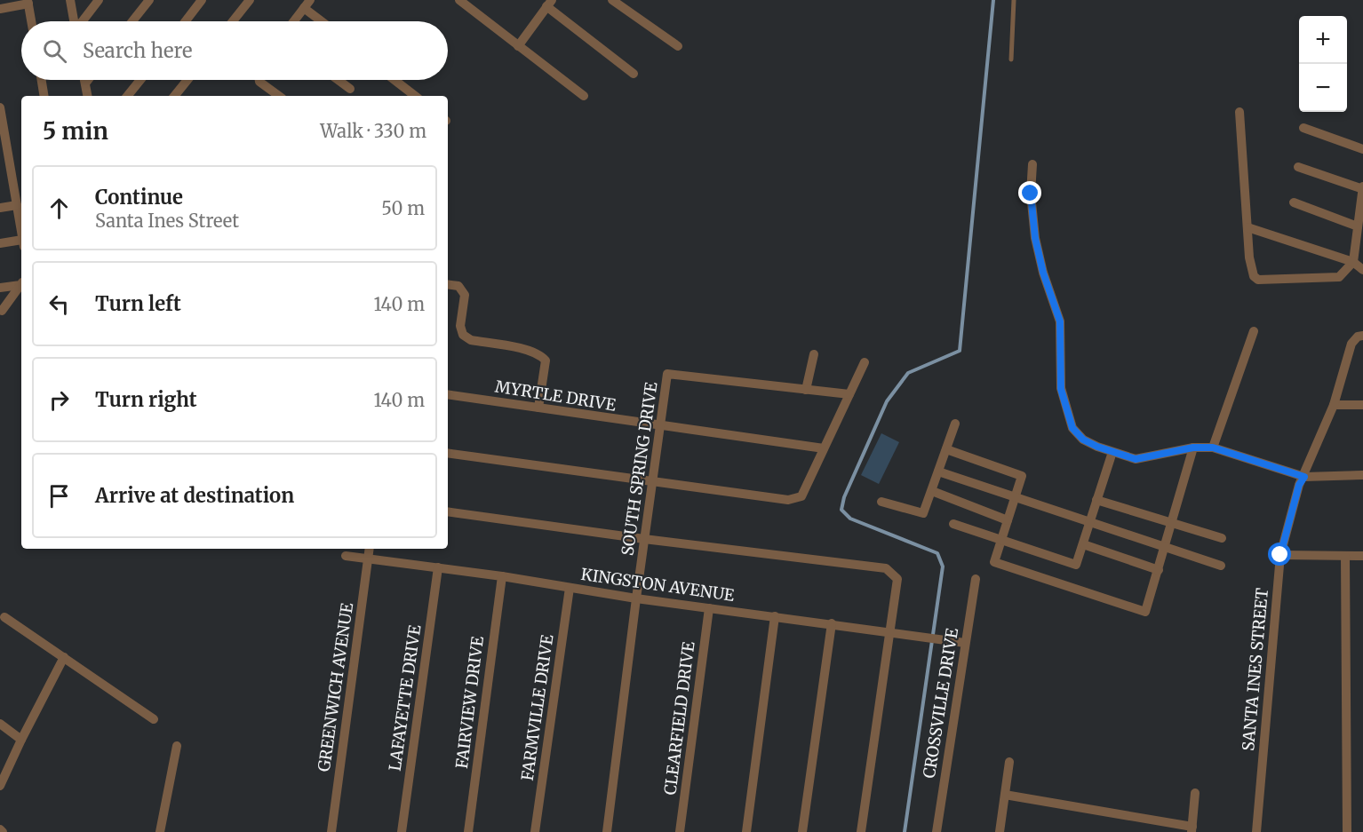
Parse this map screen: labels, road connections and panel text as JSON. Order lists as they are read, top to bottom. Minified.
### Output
{"streets":{"street":["MYRTLE DRIVE","SOUTH SPRING DRIVE","KINGSTON AVENUE","SANTA INES STREET","GREENWICH AVENUE","LAFAYETTE DRIVE","FAIRVIEW DRIVE","CROSSVILLE DRIVE","FARMVILLE DRIVE","CLEARFIELD DRIVE"]},"crossings":[["MYRTLE DRIVE","SOUTH SPRING DRIVE"],["SOUTH SPRING DRIVE","KINGSTON AVENUE"],["KINGSTON AVENUE","GREENWICH AVENUE"],["KINGSTON AVENUE","LAFAYETTE DRIVE"],["KINGSTON AVENUE","FAIRVIEW DRIVE"],["KINGSTON AVENUE","CROSSVILLE DRIVE"],["KINGSTON AVENUE","FARMVILLE DRIVE"],["KINGSTON AVENUE","CLEARFIELD DRIVE"]],"page":{"map_buttons":["+","−"],"search":"Search here","heading":["5 min","Walk · 330 m"],"list":[["Continue","Santa Ines Street","50 m"],["Turn left","140 m"],["Turn right","140 m"],"Arrive at destination"]}}
